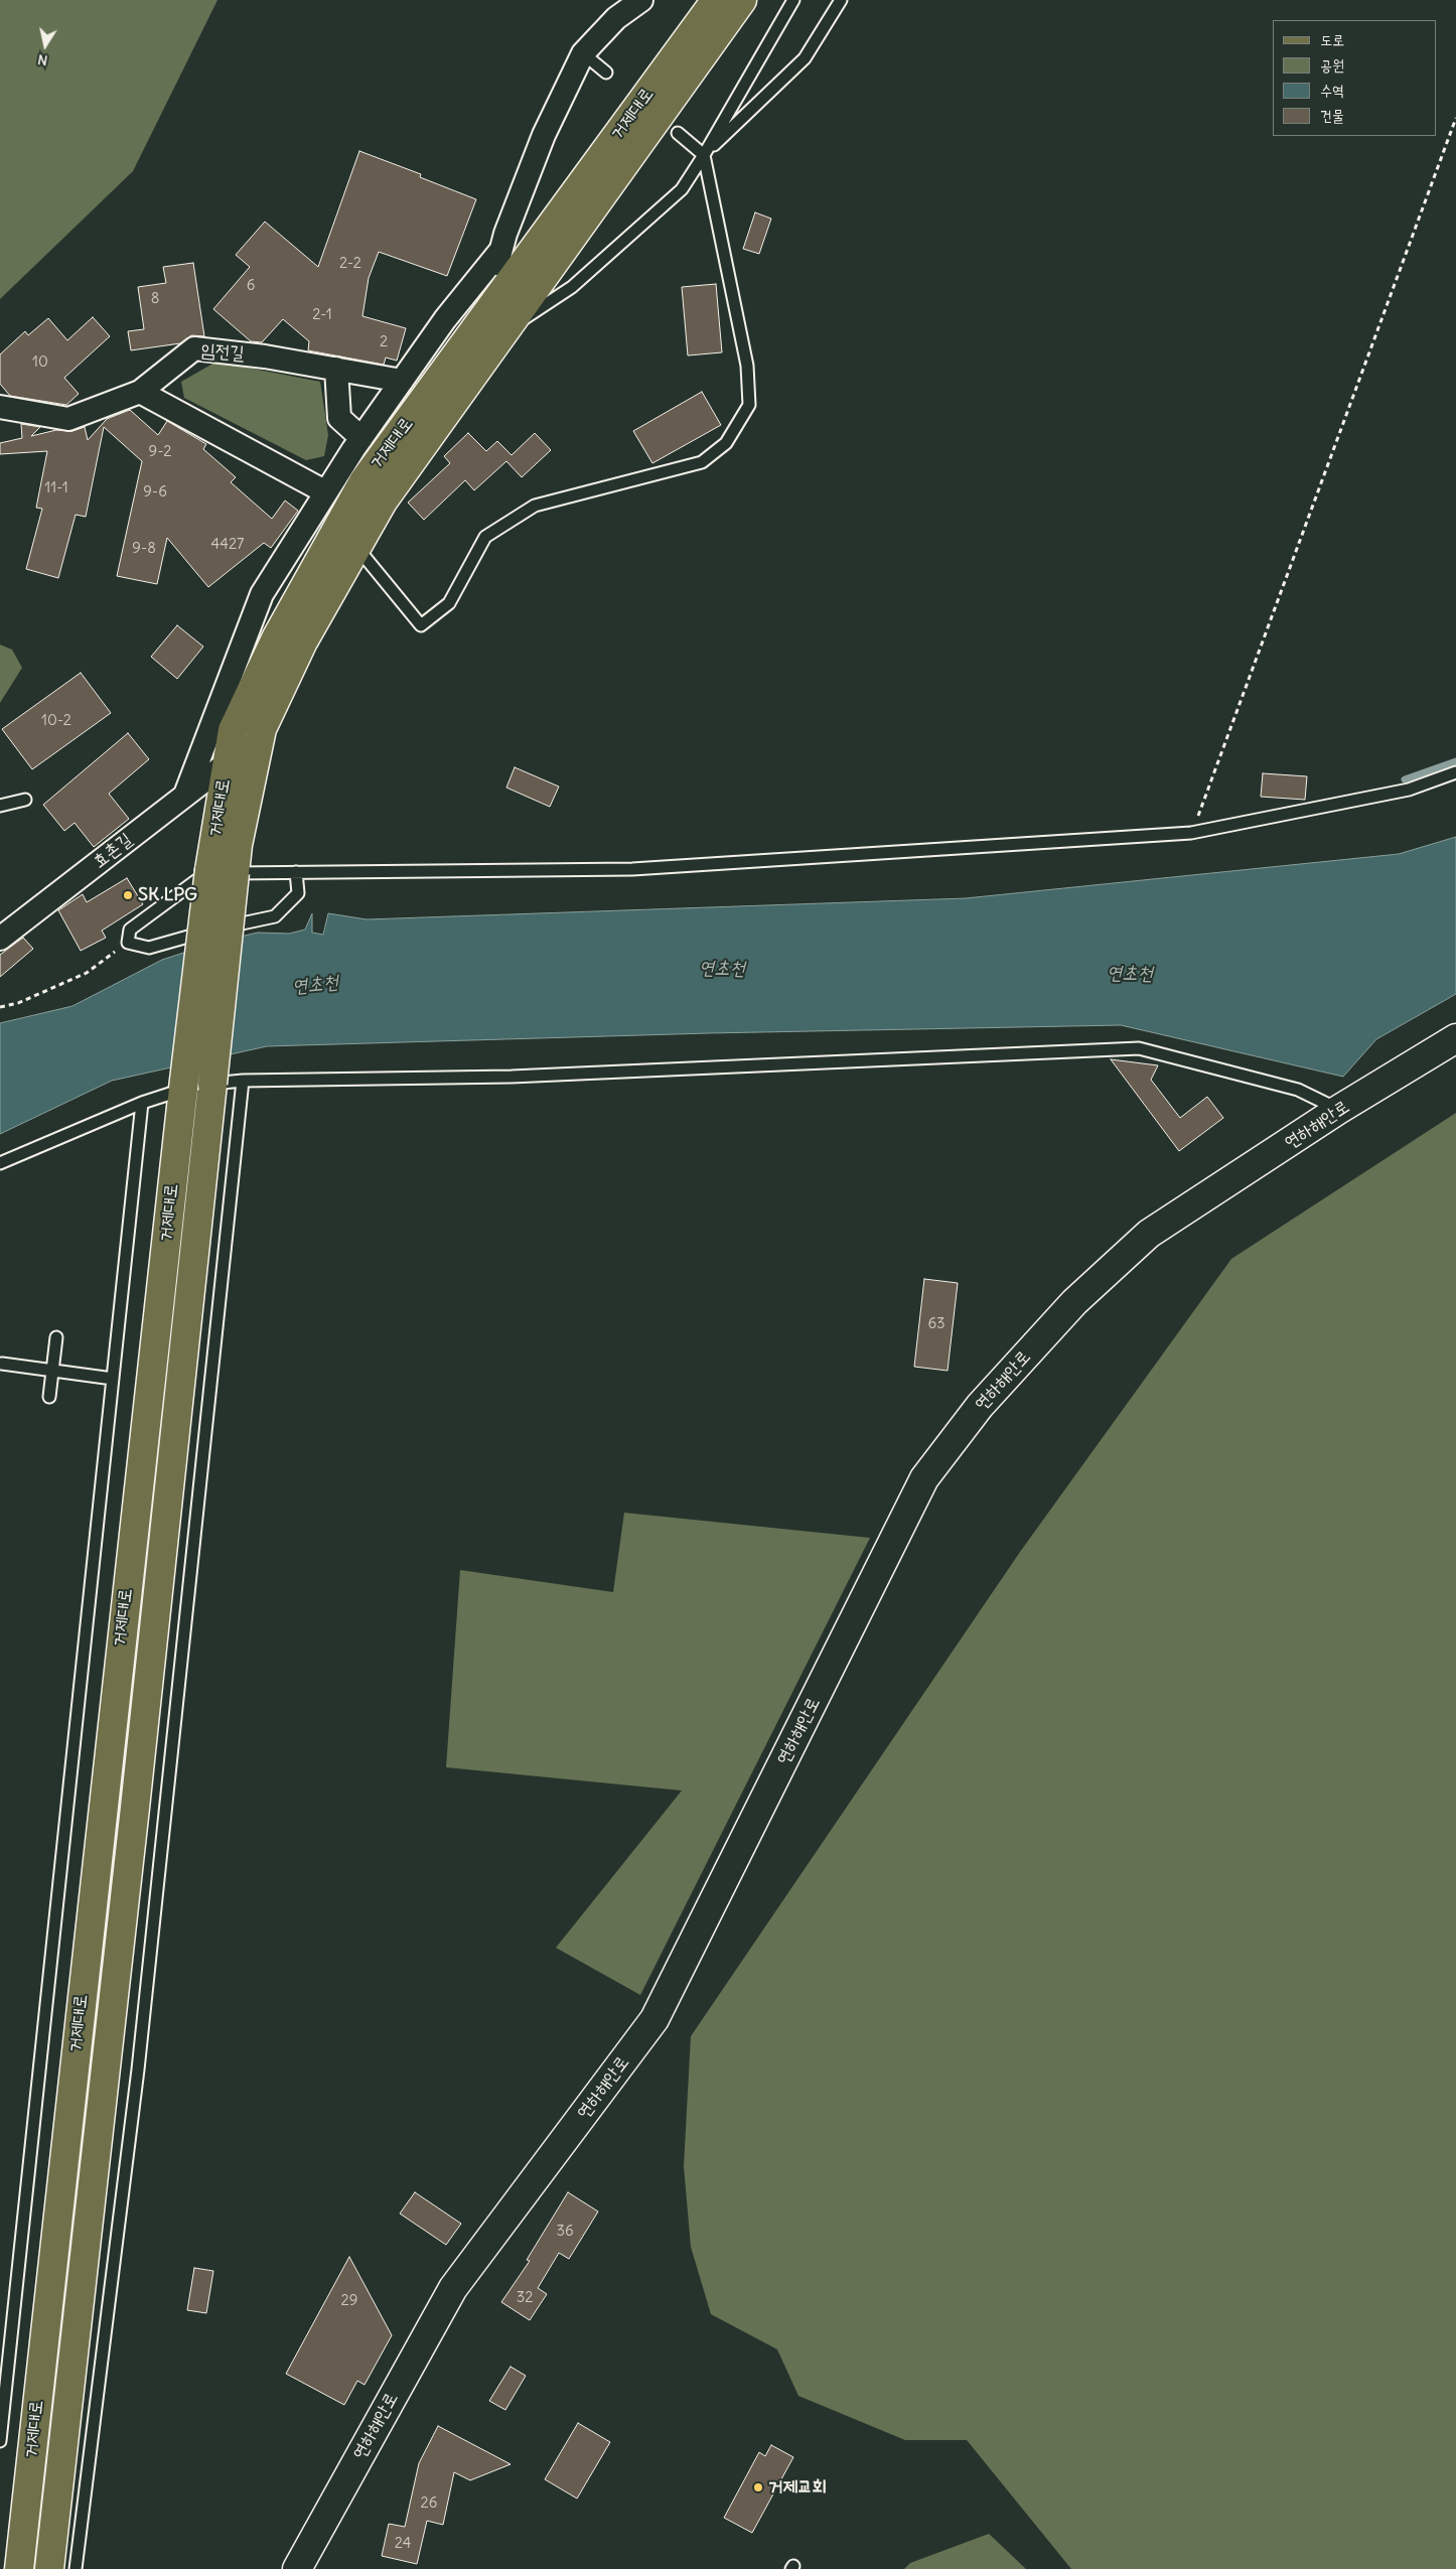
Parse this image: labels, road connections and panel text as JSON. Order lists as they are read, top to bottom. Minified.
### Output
{"streets":{"main road":["거제대로"],"street":["임전길","효촌길","연하해안로"]},"crossings":[["거제대로","효촌길"]],"water":["연초천"],"places":["SK LPG","거제교회"],"house_numbers":["2-2","6","8","2-1","2","10","9-2","11-1","9-6","4427","9-8","10-2","63","36","32","29","26","24"],"legend":["도로","공원","수역","건물"],"north":"bottom"}
